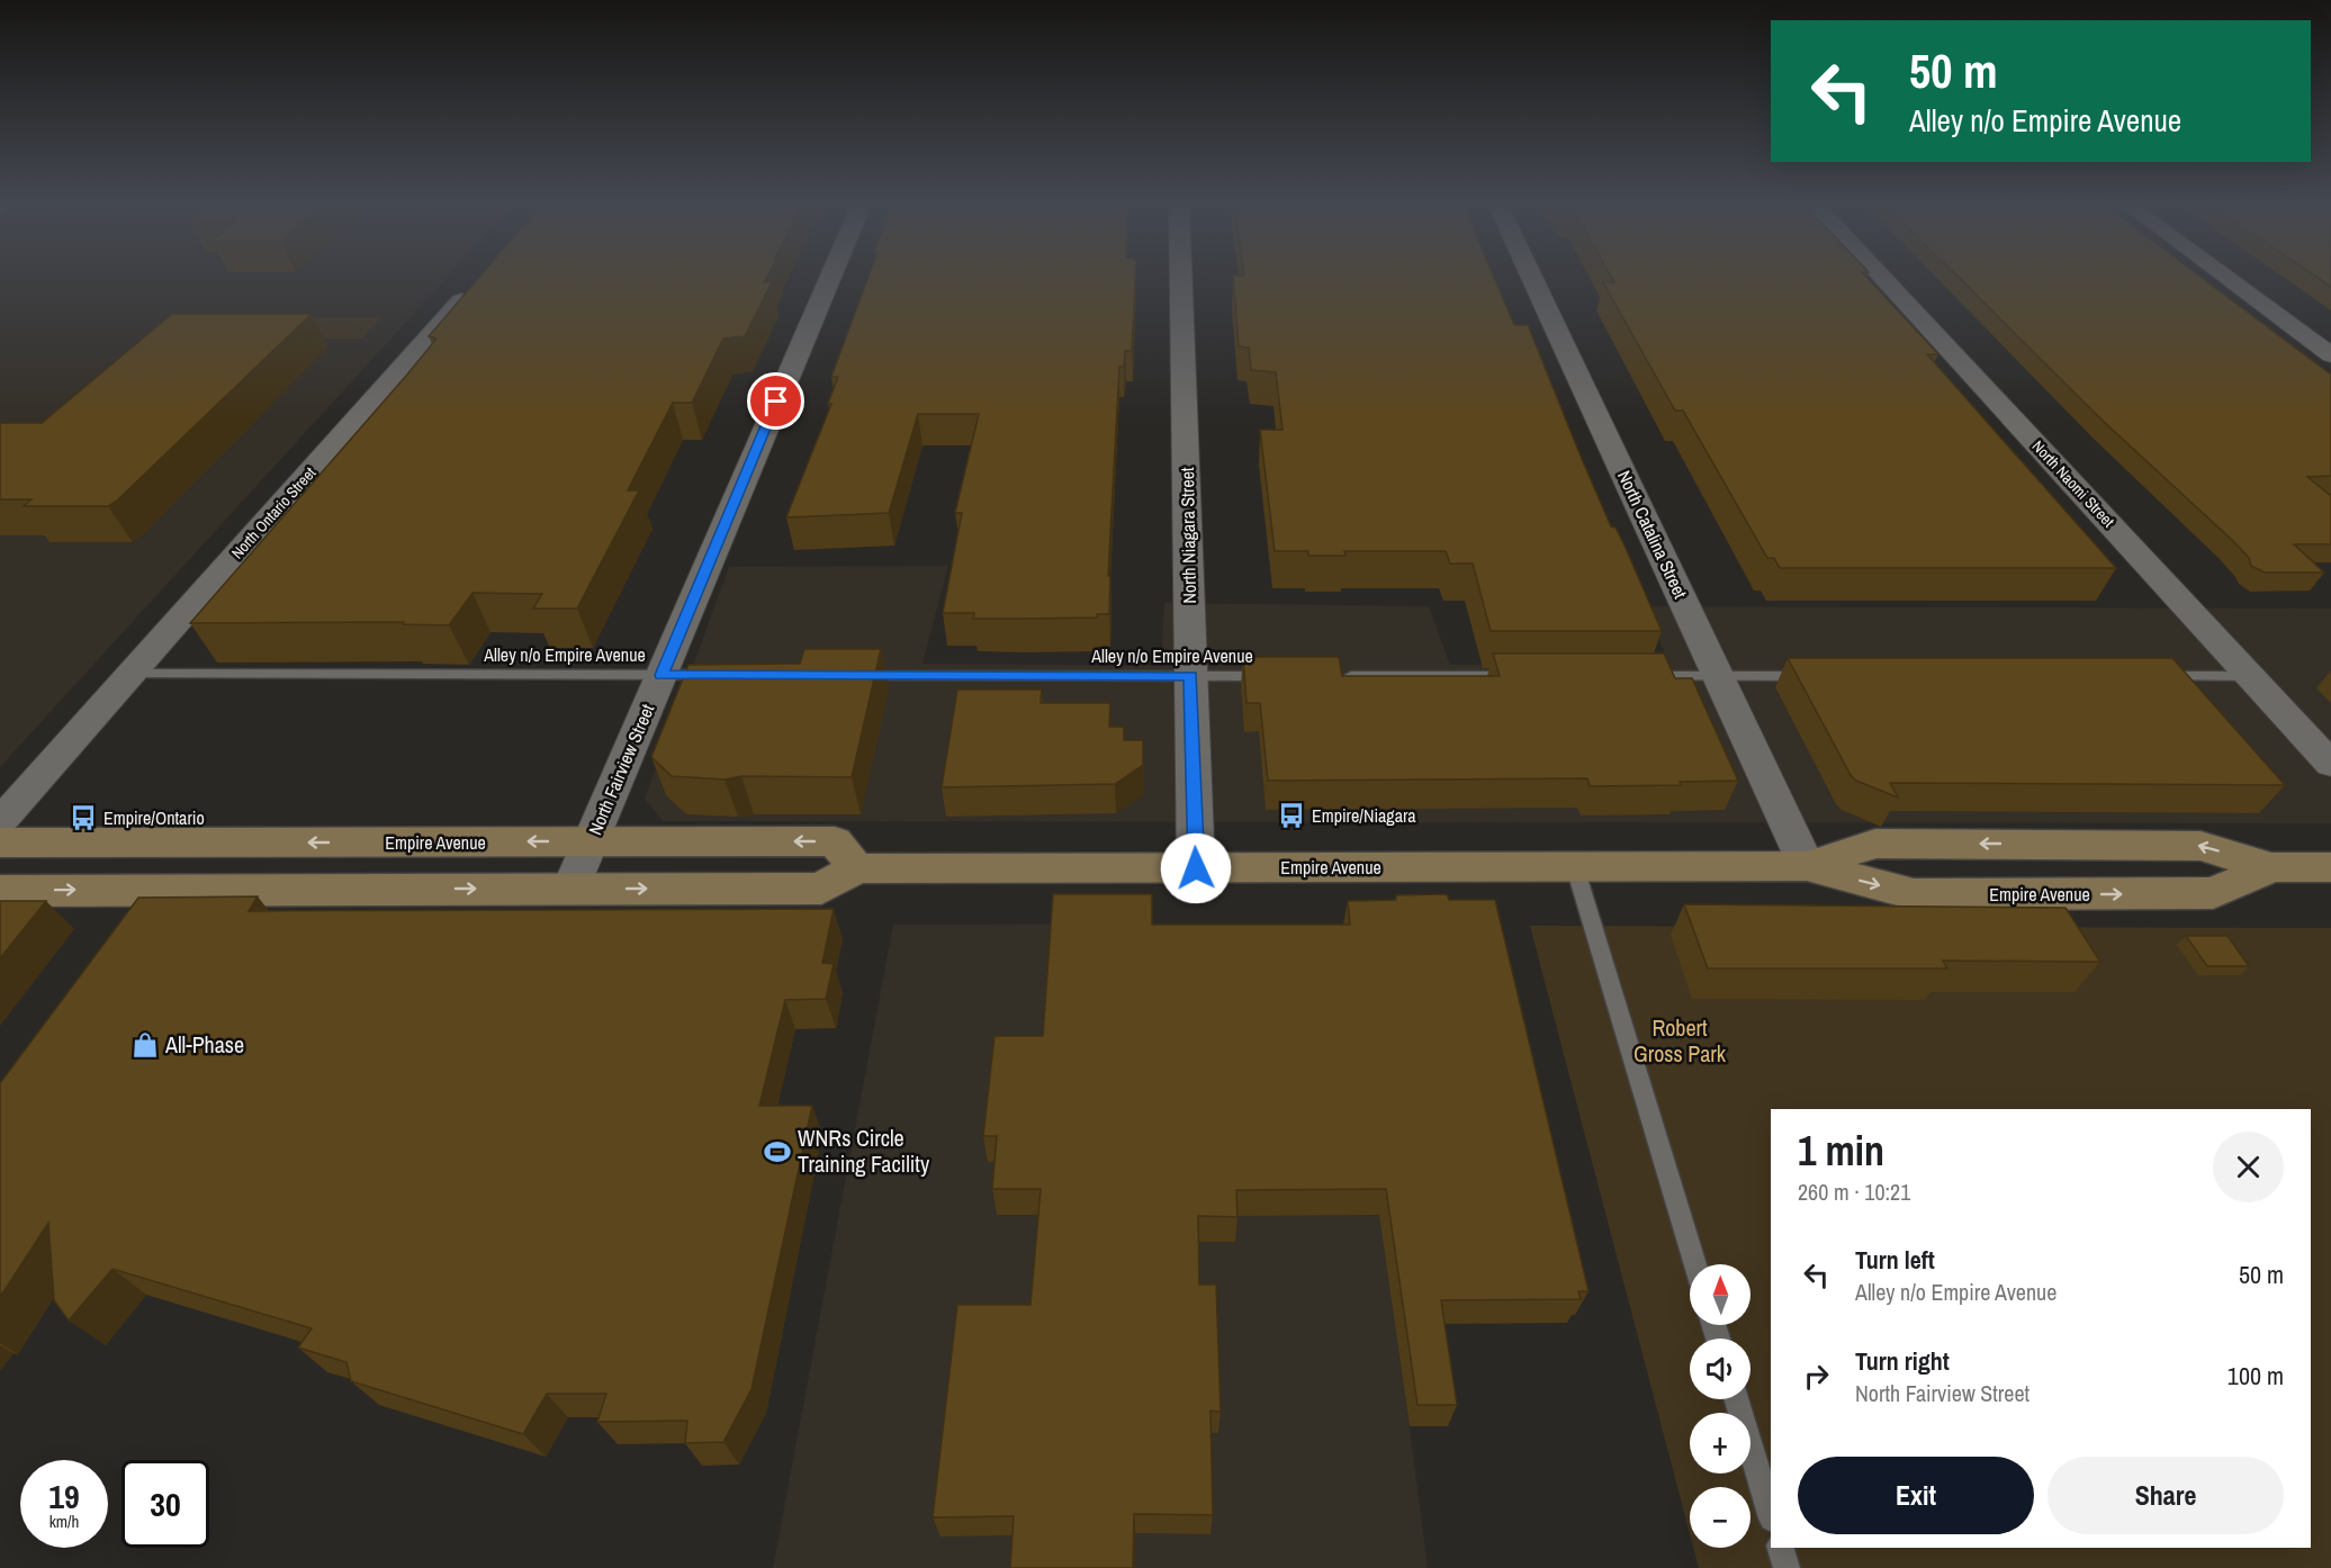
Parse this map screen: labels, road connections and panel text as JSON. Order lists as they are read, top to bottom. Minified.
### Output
{"streets":{"main road":["Empire Avenue"],"street":["North Naomi Street","North Ontario Street","North Catalina Street","North Niagara Street","North Fairview Street"],"lane":["Alley n/o Empire Avenue"]},"crossings":[["North Ontario Street","Alley n/o Empire Avenue"],["North Catalina Street","Empire Avenue"],["North Niagara Street","Alley n/o Empire Avenue"],["North Niagara Street","Empire Avenue"],["Alley n/o Empire Avenue","North Fairview Street"],["North Fairview Street","Empire Avenue"]],"parks":["Robert Gross Park"],"places":{"bus stop":["Empire/Niagara","Empire/Ontario"],"shop":["All-Phase"],"sports":["WNRs Circle Training Facility"]},"north":"top","page":{"turn":["50 m","Alley n/o Empire Avenue"],"heading":["1 min","260 m · 10:21"],"list":[{"name":"Turn left","note":"Alley n/o Empire Avenue","value":"50 m"},{"name":"Turn right","note":"North Fairview Street","value":"100 m"}],"map_buttons":["+","−"],"buttons":["Exit","Share"],"speed":"19 km/h","limit":"30"}}
